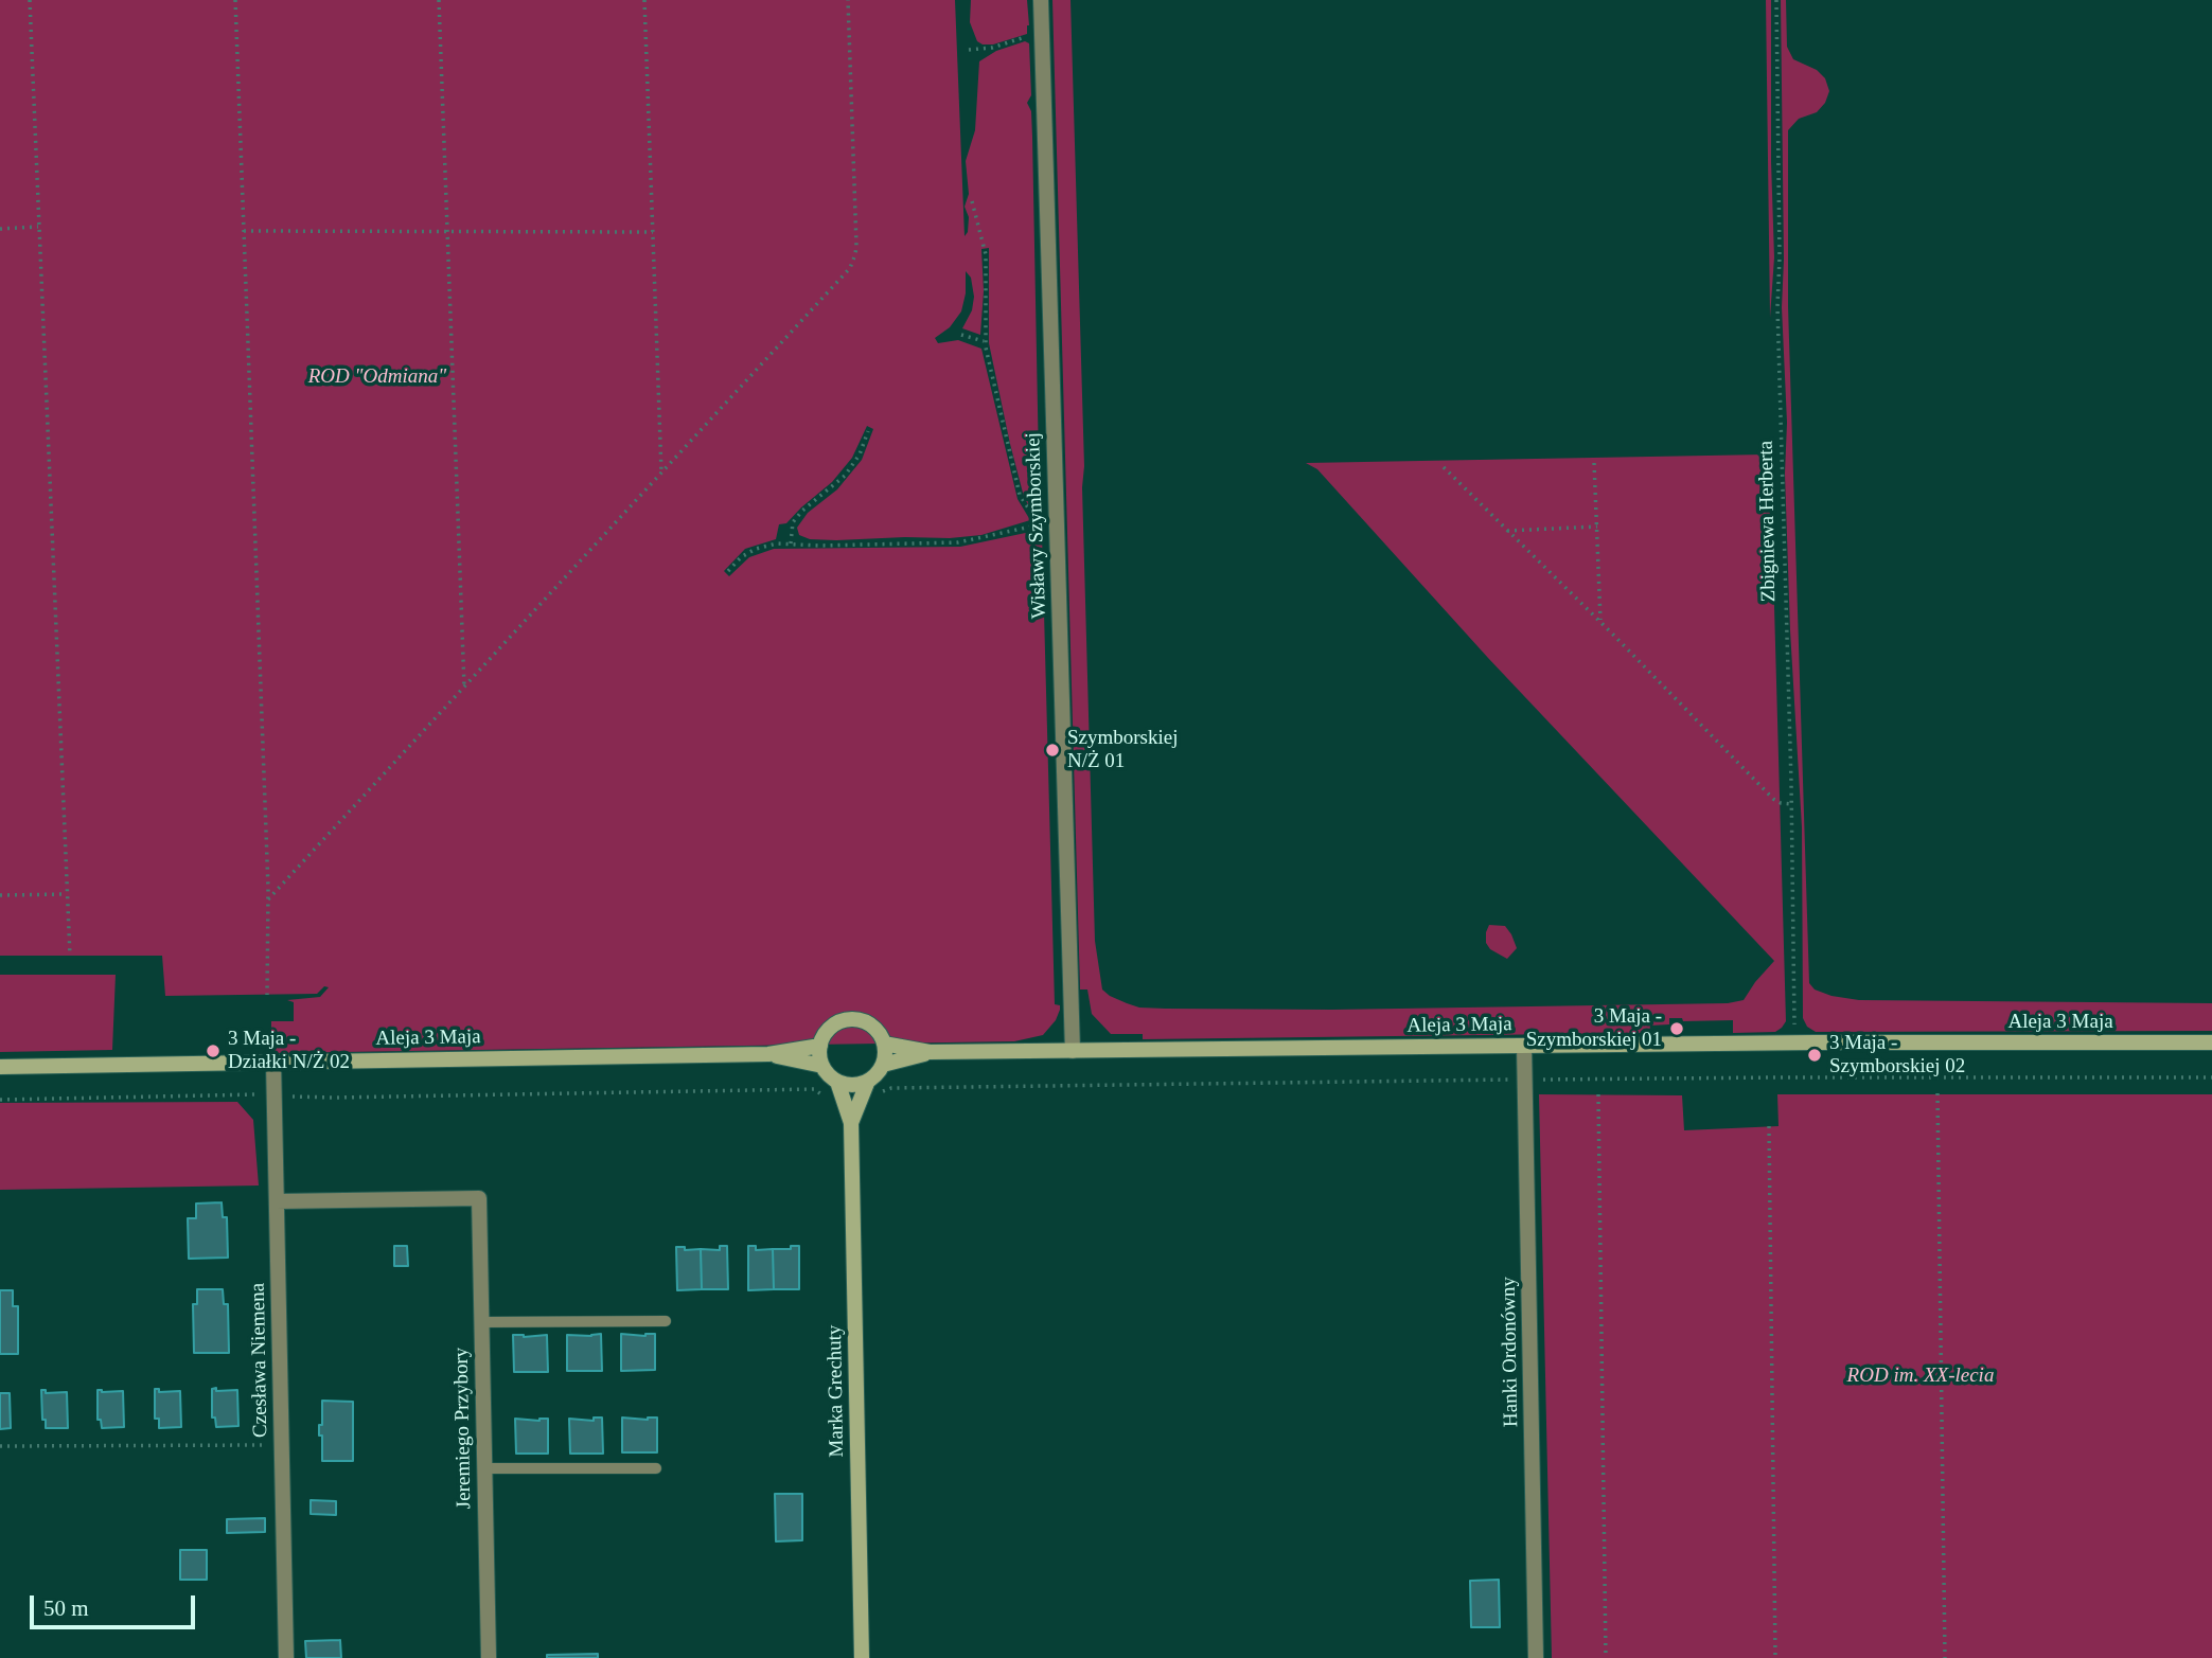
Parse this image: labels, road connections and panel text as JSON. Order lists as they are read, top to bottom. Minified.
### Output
{"streets":{"street":["Wisławy Szymborskiej","Aleja 3 Maja","Hanki Ordonówny","Czesława Niemena","Marka Grechuty","Jeremiego Przybory"],"path":["Zbigniewa Herberta"]},"crossings":[["Zbigniewa Herberta","Aleja 3 Maja"],["Wisławy Szymborskiej","Aleja 3 Maja"],["Aleja 3 Maja","Hanki Ordonówny"],["Aleja 3 Maja","Czesława Niemena"],["Aleja 3 Maja","Marka Grechuty"],["Czesława Niemena","Jeremiego Przybory"]],"parks":["ROD \"Odmiana\"","ROD im. XX-lecia"],"places":["Szymborskiej N/Ż 01","3 Maja - Szymborskiej 01","3 Maja - Działki N/Ż 02","3 Maja - Szymborskiej 02"],"scale_bar":"50 m"}
